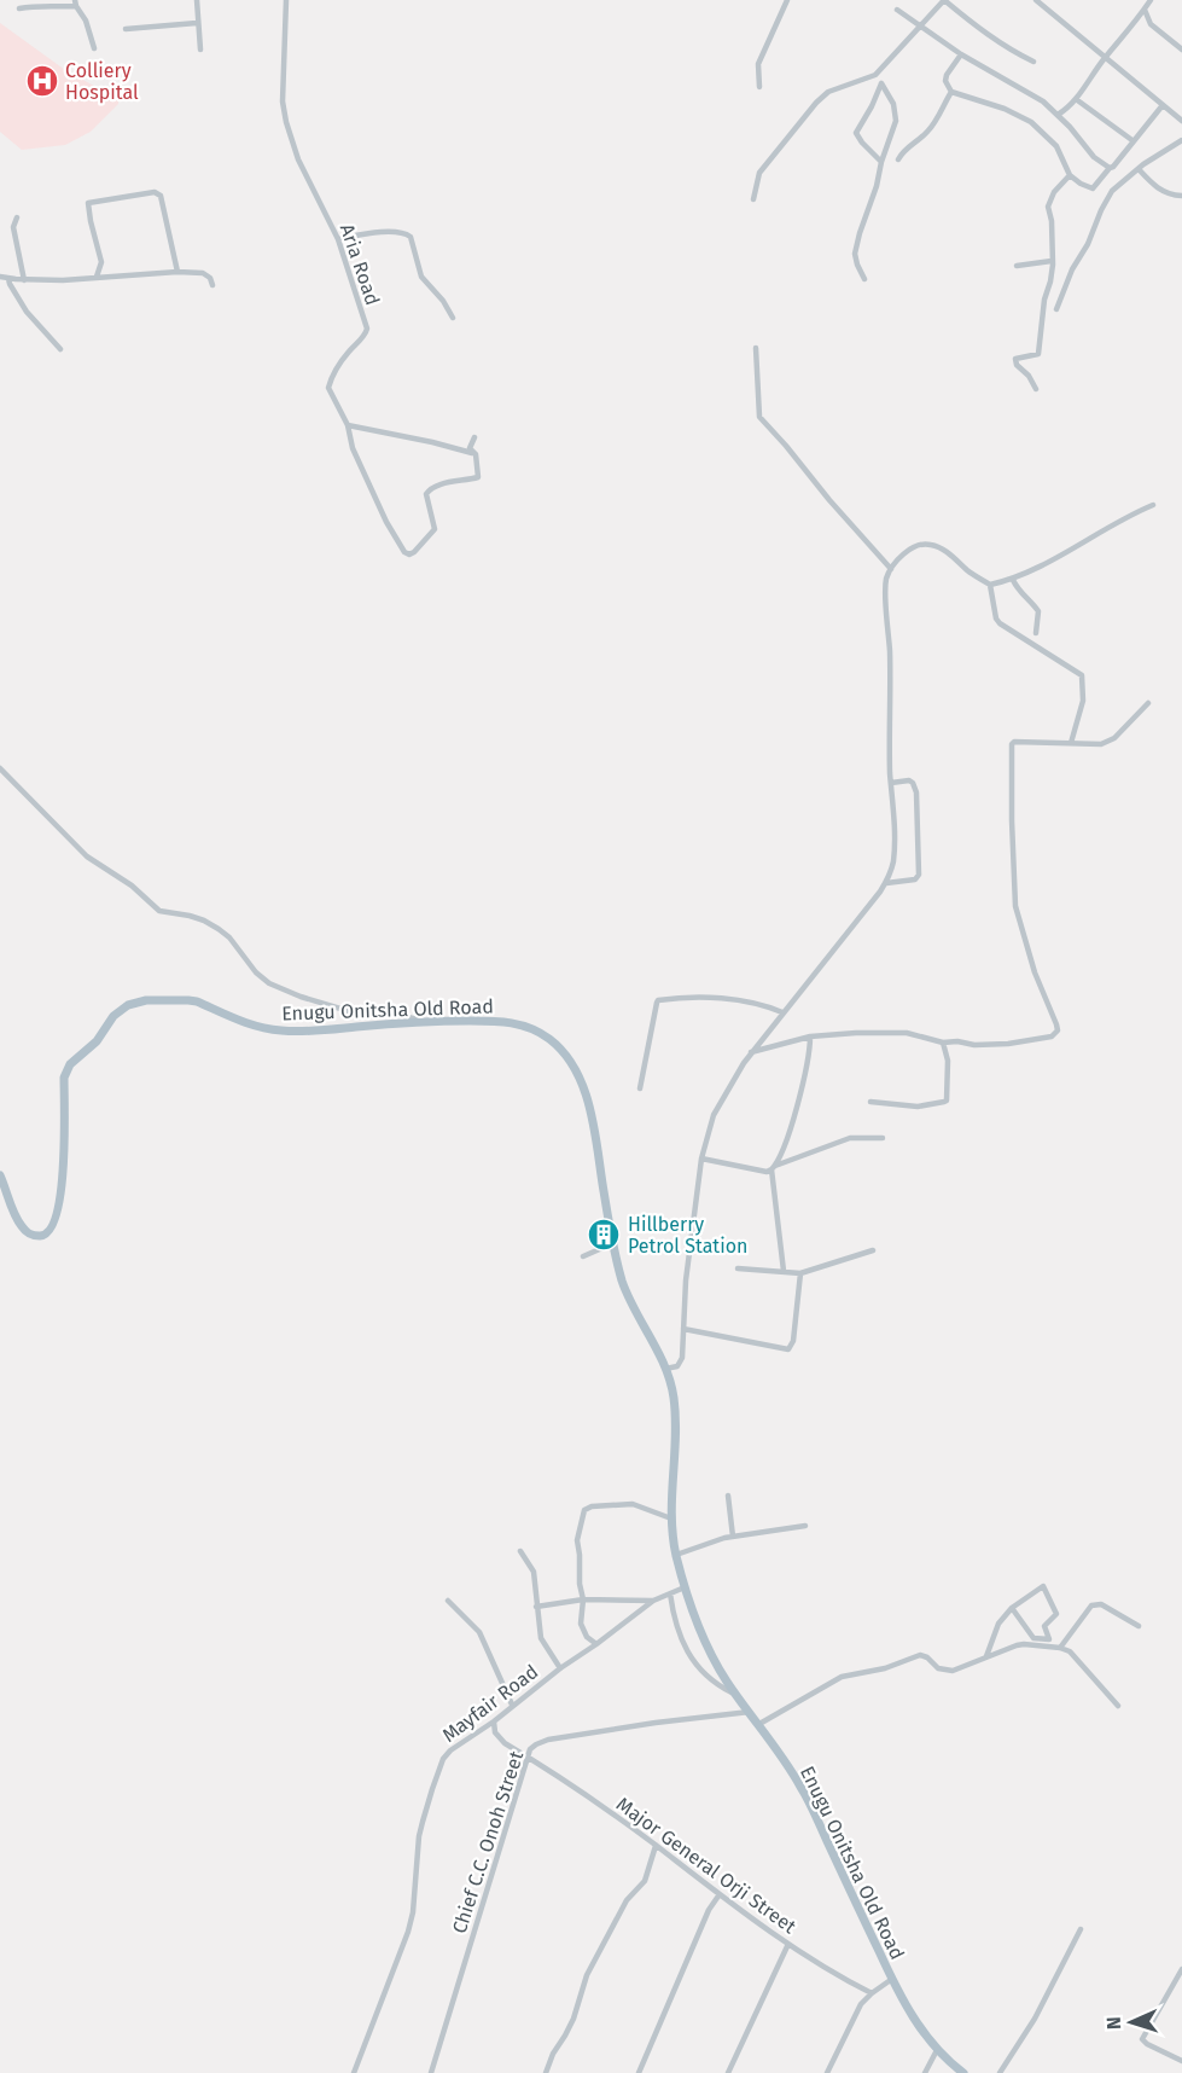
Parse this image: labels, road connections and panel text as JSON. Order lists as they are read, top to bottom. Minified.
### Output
{"streets":{"main road":["Enugu Onitsha Old Road"],"street":["Aria Road","Mayfair Road","Chief C.C. Onoh Street","Major General Orji Street"]},"crossings":[["Enugu Onitsha Old Road","Mayfair Road"],["Enugu Onitsha Old Road","Chief C.C. Onoh Street"],["Mayfair Road","Major General Orji Street"],["Chief C.C. Onoh Street","Major General Orji Street"]],"places":{"hospital":["Colliery Hospital"],"building":["Hillberry Petrol Station"]},"north":"left"}
